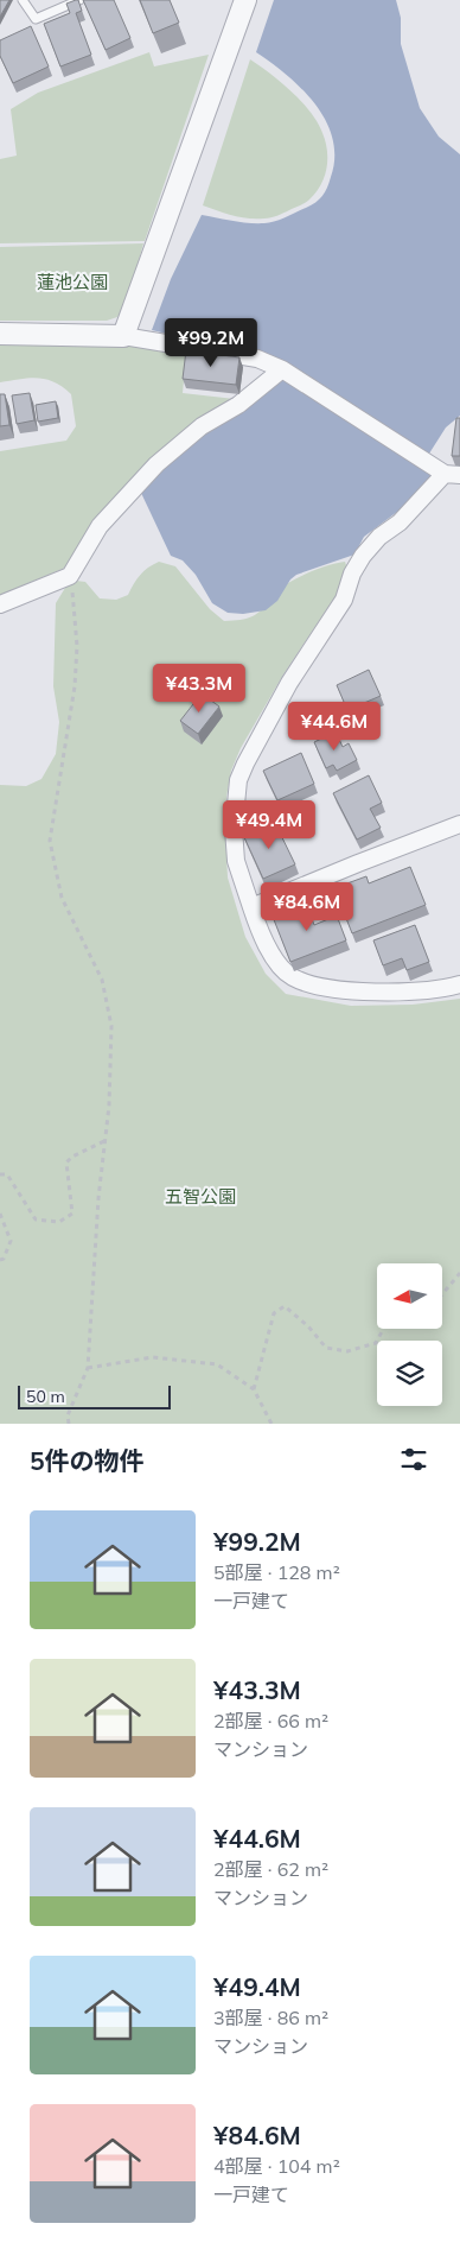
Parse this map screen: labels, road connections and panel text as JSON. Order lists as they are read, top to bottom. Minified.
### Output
{"parks":["蓮池公園","五智公園"],"scale_bar":"50 m","north":"left","page":{"price":["¥99.2M","¥43.3M","¥44.6M","¥49.4M","¥84.6M"],"scale":"50 m","heading":"5件の物件","list":[{"name":"¥99.2M","note":"5部屋 · 128 m² · 一戸建て"},{"name":"¥43.3M","note":"2部屋 · 66 m² · マンション"},{"name":"¥44.6M","note":"2部屋 · 62 m² · マンション"},{"name":"¥49.4M","note":"3部屋 · 86 m² · マンション"},{"name":"¥84.6M","note":"4部屋 · 104 m² · 一戸建て"}]}}
